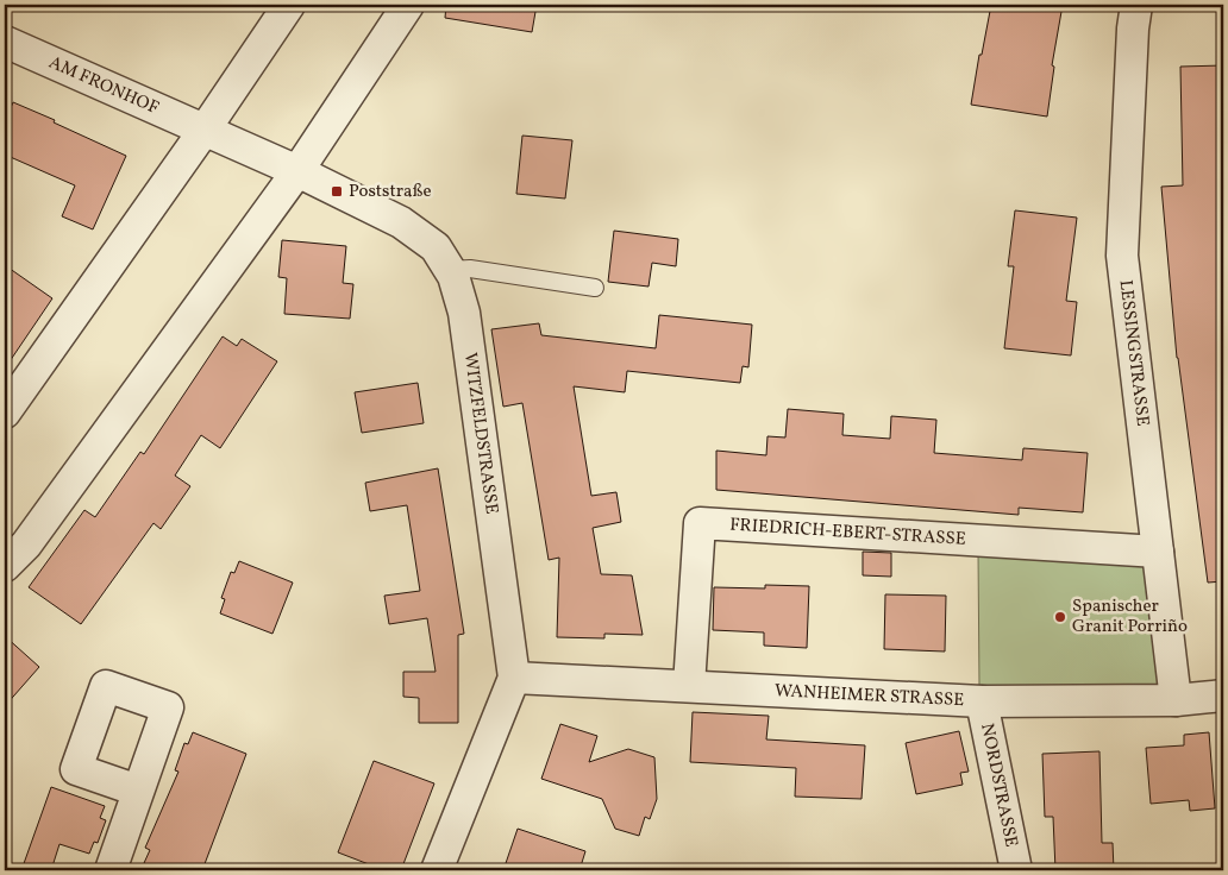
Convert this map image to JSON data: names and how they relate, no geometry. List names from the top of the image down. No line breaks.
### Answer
{"streets":{"street":["AM FRONHOF","LESSINGSTRASSE","WITZFELDSTRASSE","FRIEDRICH-EBERT-STRASSE","WANHEIMER STRASSE","NORDSTRASSE"]},"crossings":[["AM FRONHOF","WITZFELDSTRASSE"],["LESSINGSTRASSE","FRIEDRICH-EBERT-STRASSE"],["LESSINGSTRASSE","WANHEIMER STRASSE"],["WITZFELDSTRASSE","WANHEIMER STRASSE"],["FRIEDRICH-EBERT-STRASSE","WANHEIMER STRASSE"],["WANHEIMER STRASSE","NORDSTRASSE"]],"places":{"transit":["Poststraße"],"other":["Spanischer Granit Porriño"]}}
